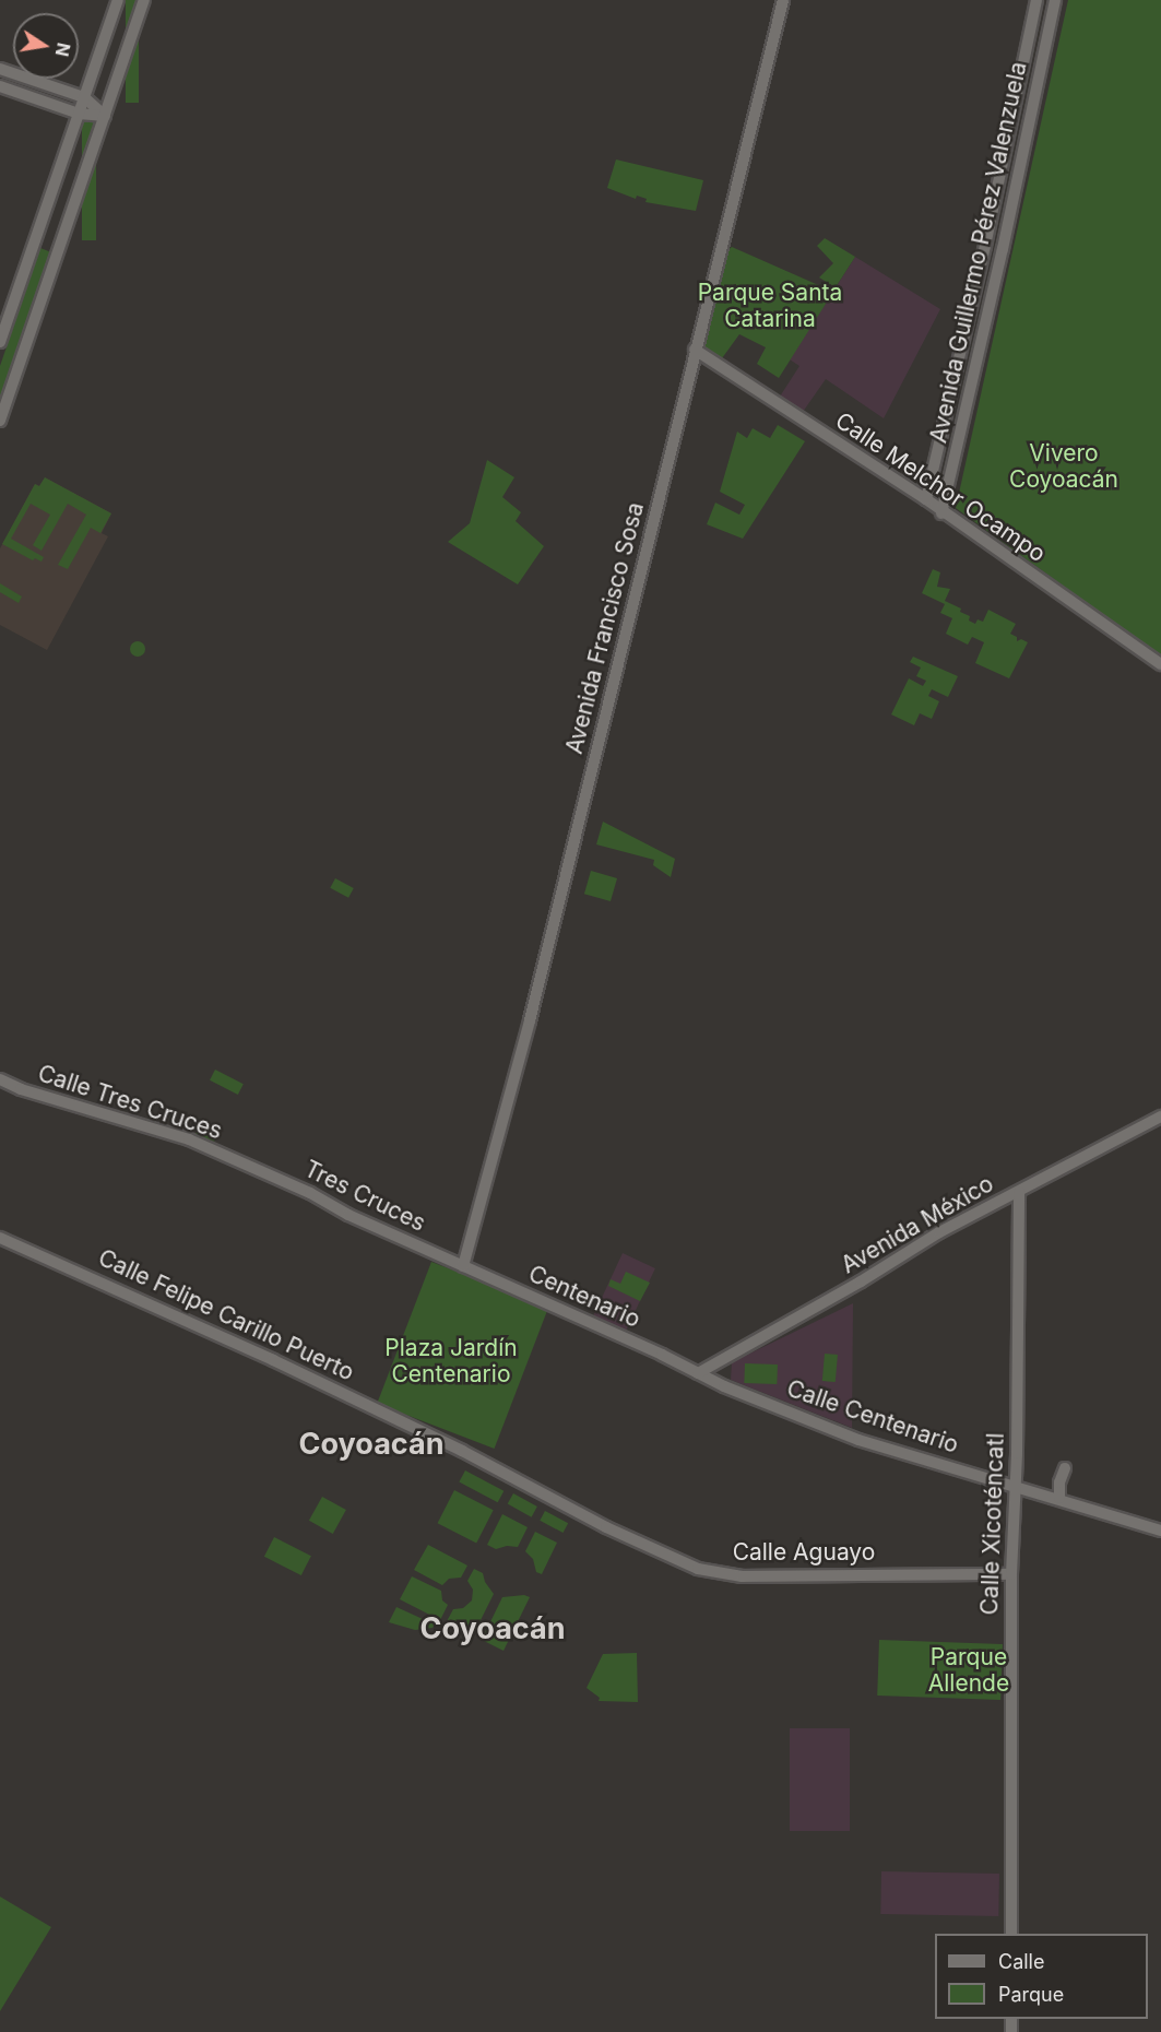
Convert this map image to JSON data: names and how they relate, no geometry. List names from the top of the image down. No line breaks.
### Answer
{"streets":{"street":["Avenida Guillermo Pérez Valenzuela","Calle Melchor Ocampo","Avenida Francisco Sosa","Calle Tres Cruces","Tres Cruces","Avenida México","Centenario","Calle Felipe Carillo Puerto","Calle Centenario","Calle Xicoténcatl","Calle Aguayo"]},"crossings":[["Avenida Guillermo Pérez Valenzuela","Calle Melchor Ocampo"],["Calle Melchor Ocampo","Avenida Francisco Sosa"],["Avenida Francisco Sosa","Tres Cruces"],["Avenida Francisco Sosa","Centenario"],["Calle Tres Cruces","Tres Cruces"],["Tres Cruces","Centenario"],["Avenida México","Centenario"],["Avenida México","Calle Centenario"],["Avenida México","Calle Xicoténcatl"],["Centenario","Calle Centenario"],["Calle Felipe Carillo Puerto","Calle Aguayo"],["Calle Centenario","Calle Xicoténcatl"],["Calle Xicoténcatl","Calle Aguayo"]],"districts":["Coyoacán","Coyoacán"],"parks":["Parque Santa Catarina","Vivero Coyoacán","Plaza Jardín Centenario","Parque Allende"],"legend":["Calle","Parque"],"north":"right"}
